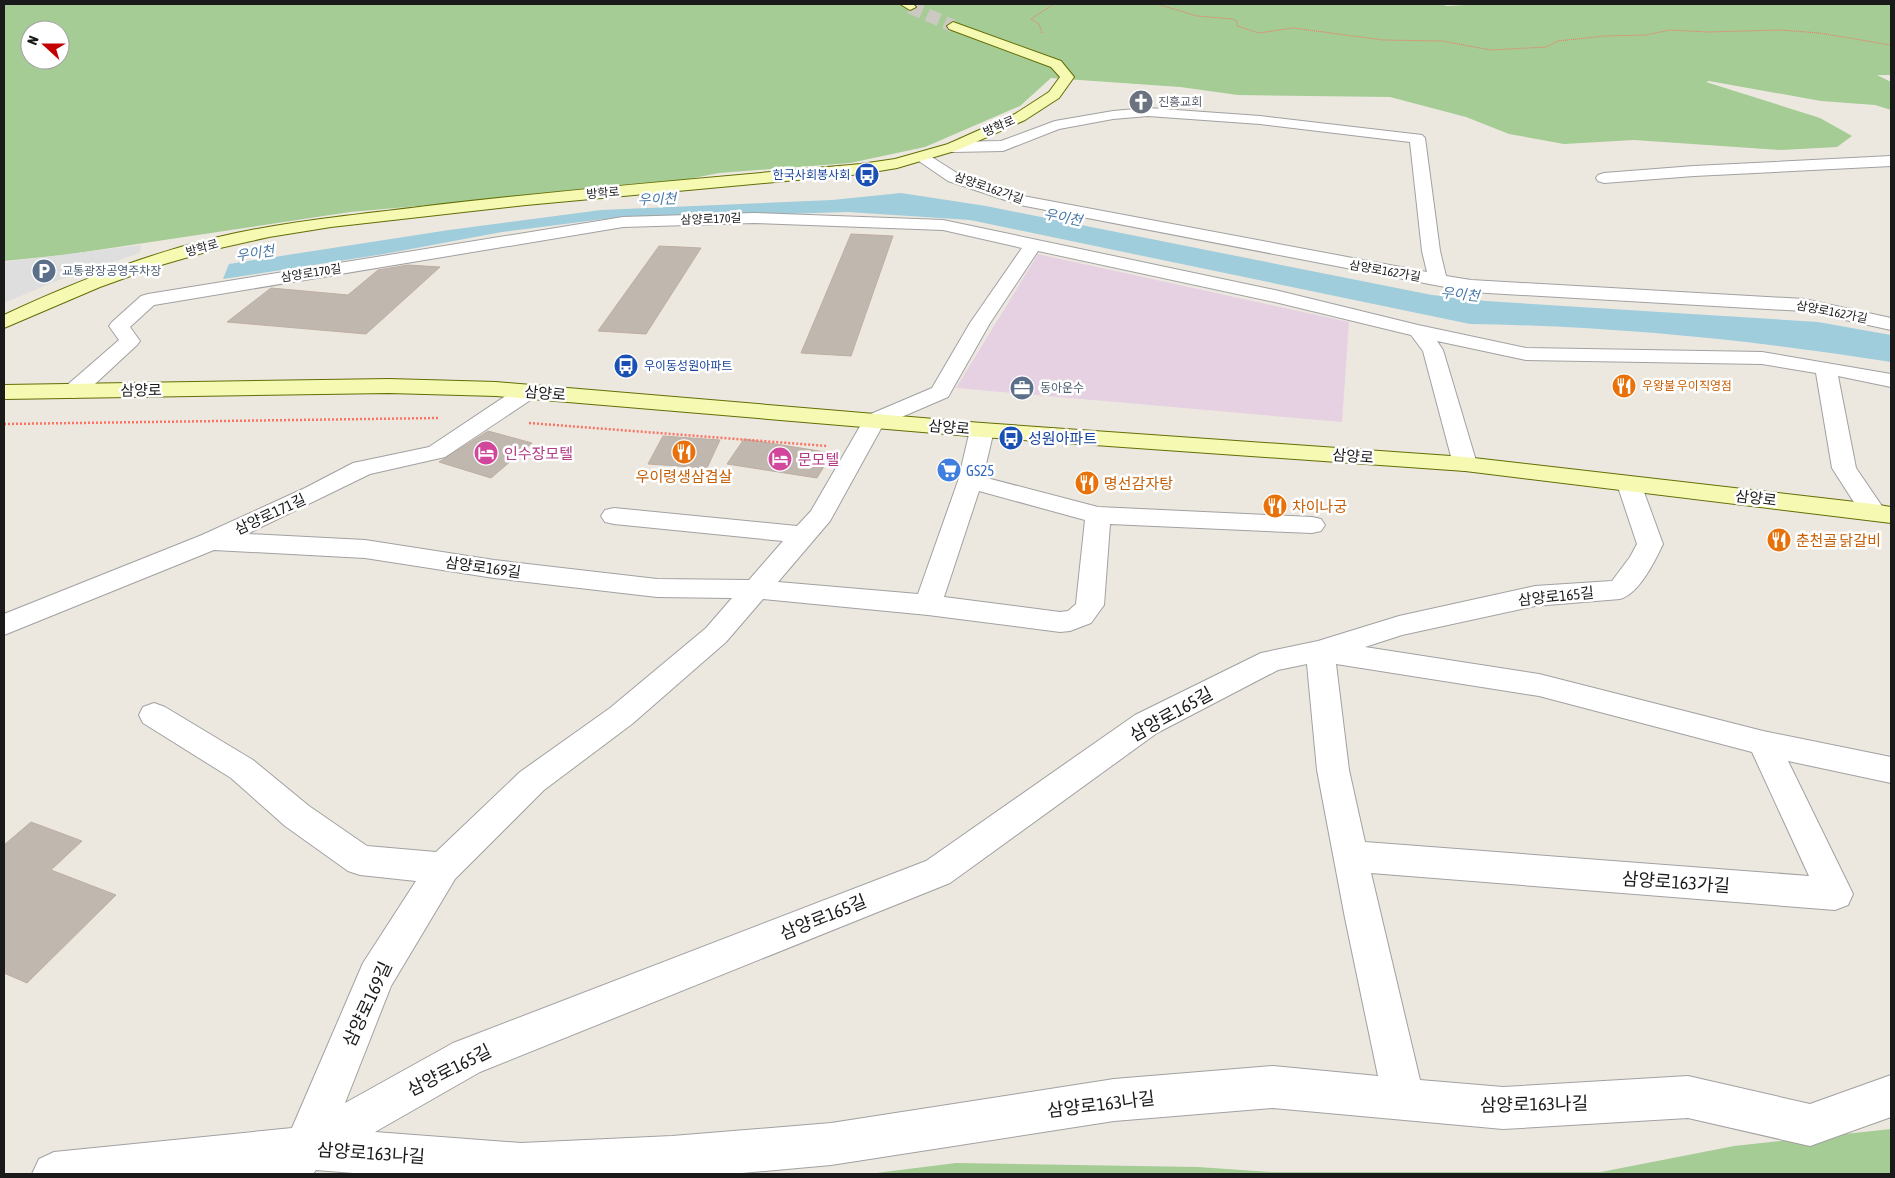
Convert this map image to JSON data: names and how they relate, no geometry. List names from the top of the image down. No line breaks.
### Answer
{"streets":{"main road":["방학로","삼양로"],"street":["삼양로162가길","삼양로170길","삼양로171길","삼양로169길","삼양로165길","삼양로163가길","삼양로163나길"]},"crossings":[["방학로","삼양로162가길"],["삼양로170길","삼양로"],["삼양로","삼양로171길"],["삼양로","삼양로169길"],["삼양로","삼양로165길"],["삼양로171길","삼양로169길"],["삼양로169길","삼양로165길"],["삼양로169길","삼양로163나길"],["삼양로165길","삼양로163나길"]],"water":["우이천"],"places":{"church":["진흥교회"],"bus stop":["한국사회봉사회","우이동성원아파트","성원아파트"],"parking":["교통광장공영주차장"],"restaurant":["우왕불 우이직영점","우이령생삼겹살","명선감자탕","차이나궁","춘천골 닭갈비"],"office":["동아운수"],"hotel":["인수장모텔","문모텔"],"supermarket":["GS25"]},"north":"left"}
